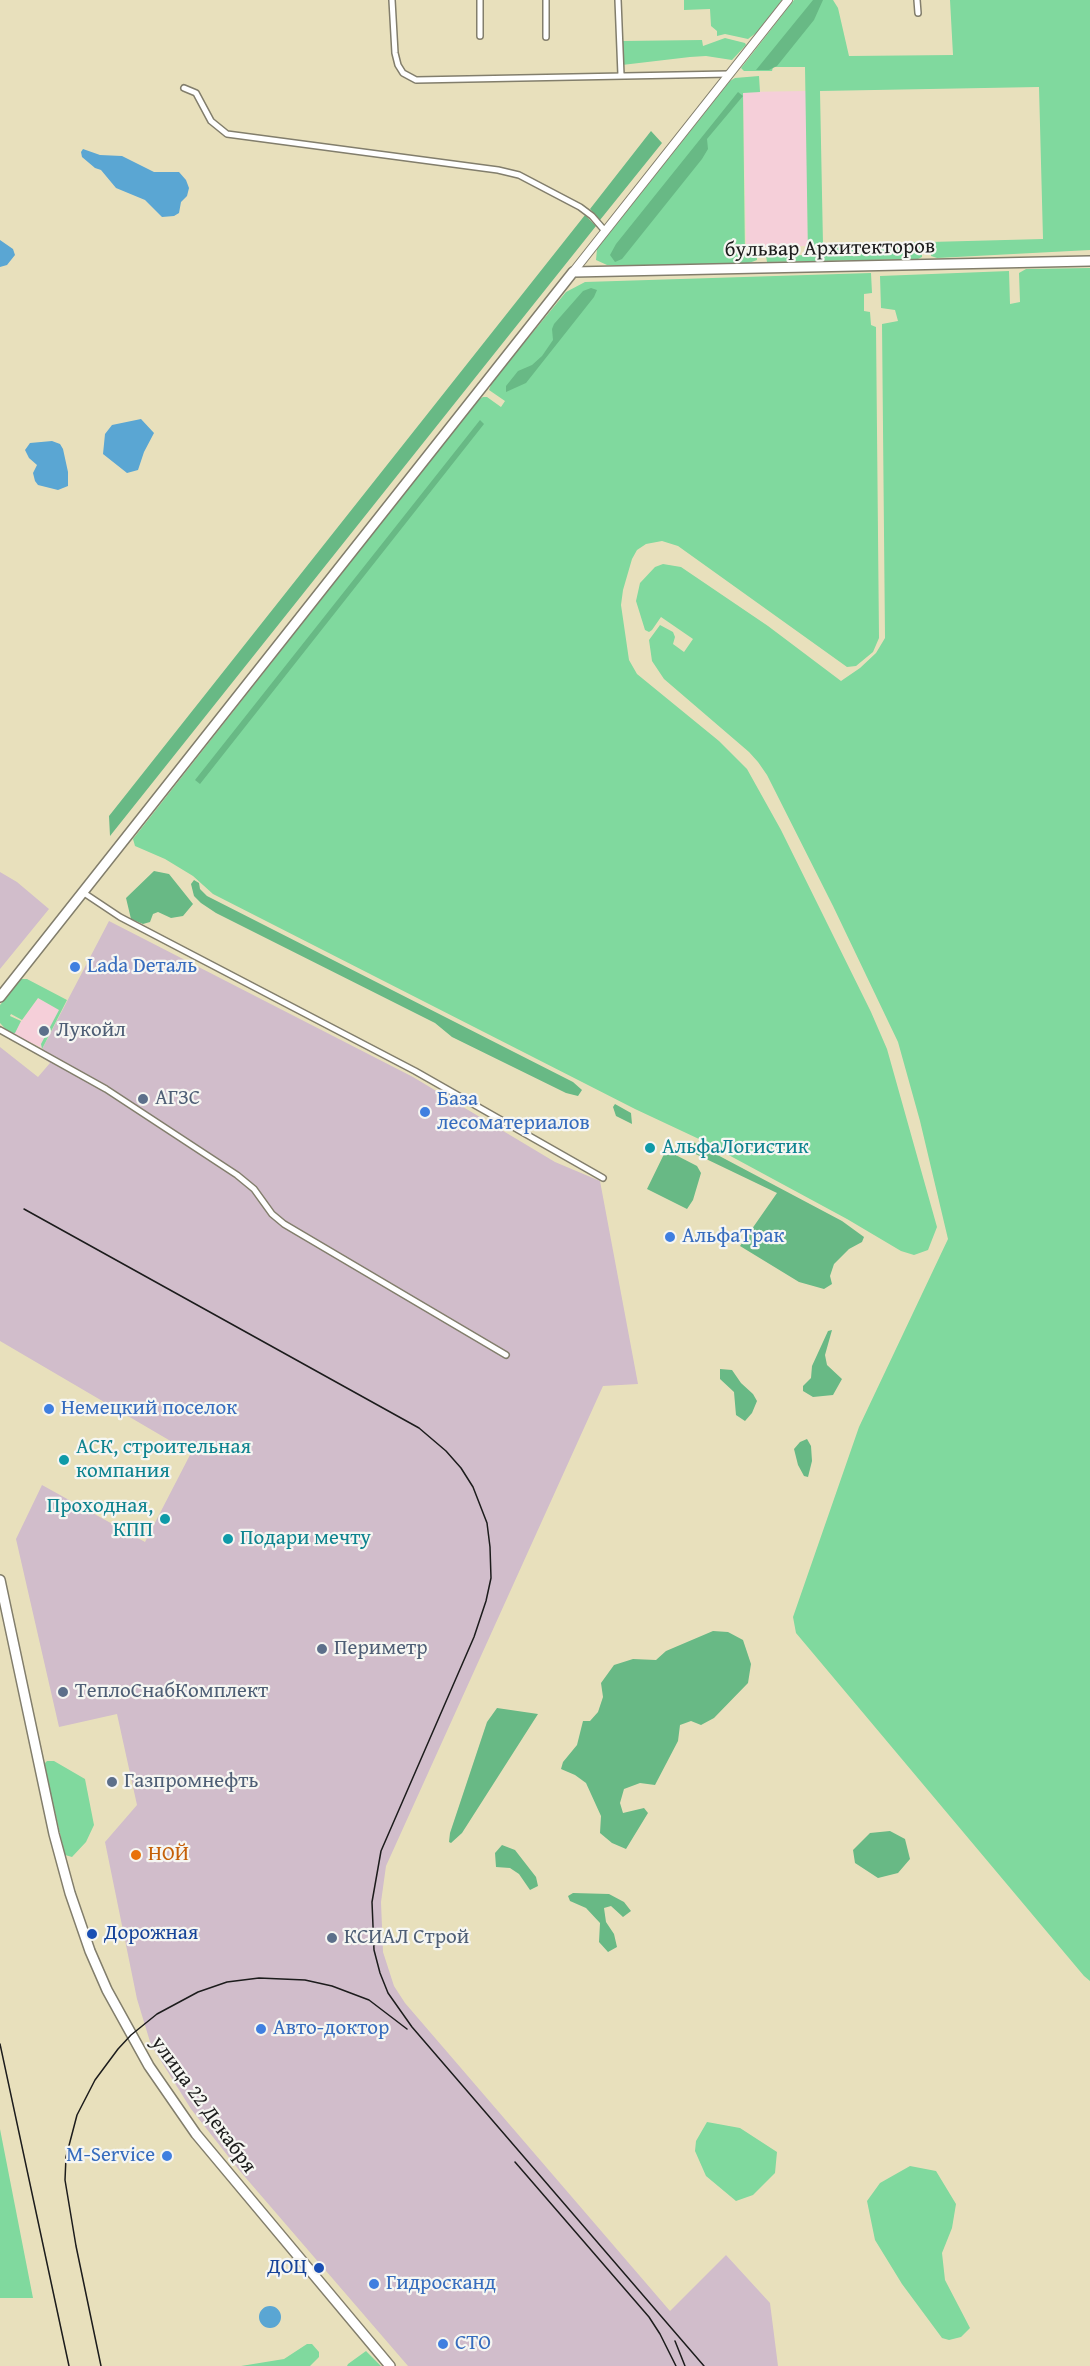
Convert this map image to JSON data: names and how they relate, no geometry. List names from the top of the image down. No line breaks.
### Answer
{"streets":{"main road":["бульвар Архитекторов","улица 22 Декабря"]},"places":["Lada Dеталь","Лукойл","АГЗС","База лесоматериалов","АльфаЛогистик","АльфаТрак","Немецкий поселок","АСК, строительная компания","Проходная, КПП","Подари мечту","Периметр","ТеплоСнабКомплект","Газпромнефть","НОЙ","Дорожная","КСИАЛ Строй","Авто-доктор","M-Service","ДОЦ","Гидросканд","СТО"]}
